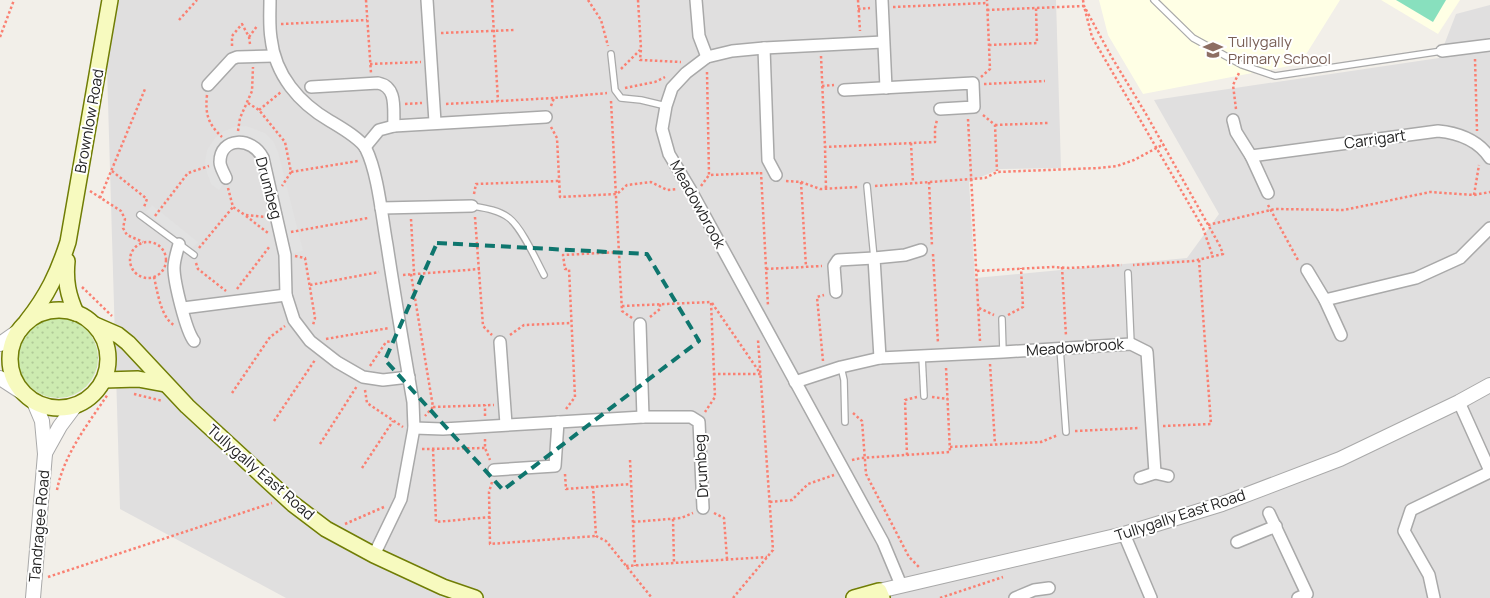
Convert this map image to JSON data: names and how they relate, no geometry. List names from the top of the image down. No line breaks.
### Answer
{"streets":{"main road":["Brownlow Road","Tullygally East Road"],"street":["Carrigart","Drumbeg","Meadowbrook","Tandragee Road"]},"crossings":[["Brownlow Road","Tullygally East Road"],["Brownlow Road","Tandragee Road"],["Meadowbrook","Tullygally East Road"],["Tullygally East Road","Tandragee Road"]],"places":{"school or university":["Tullygally Primary School"]}}
